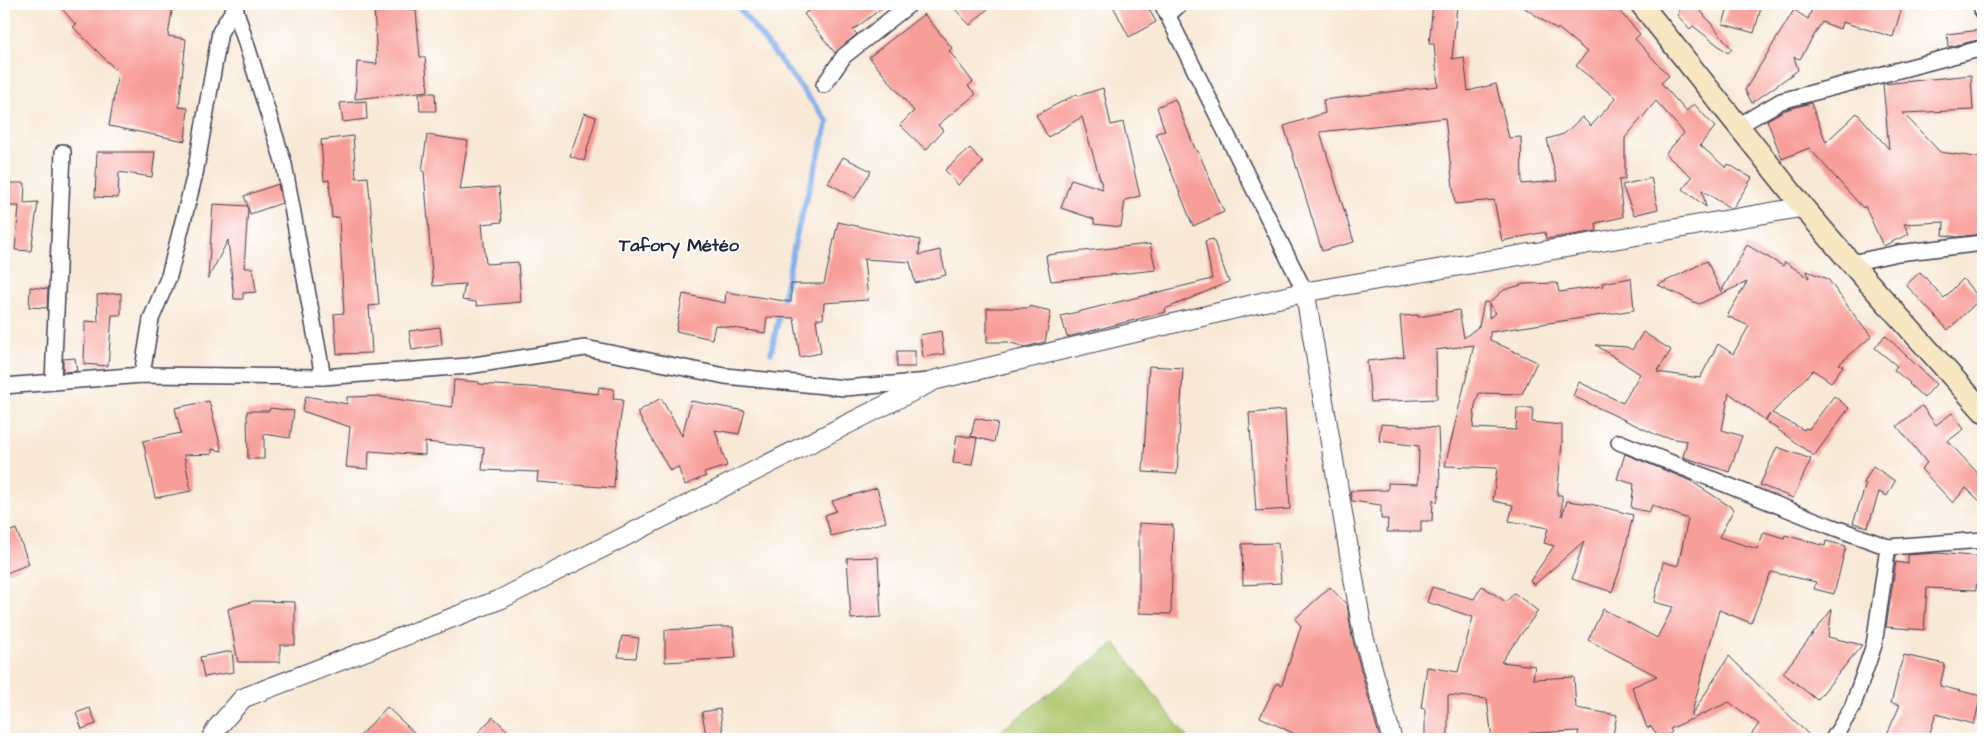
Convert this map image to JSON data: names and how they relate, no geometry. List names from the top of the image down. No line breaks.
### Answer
{"districts":["Tafory Météo"]}
